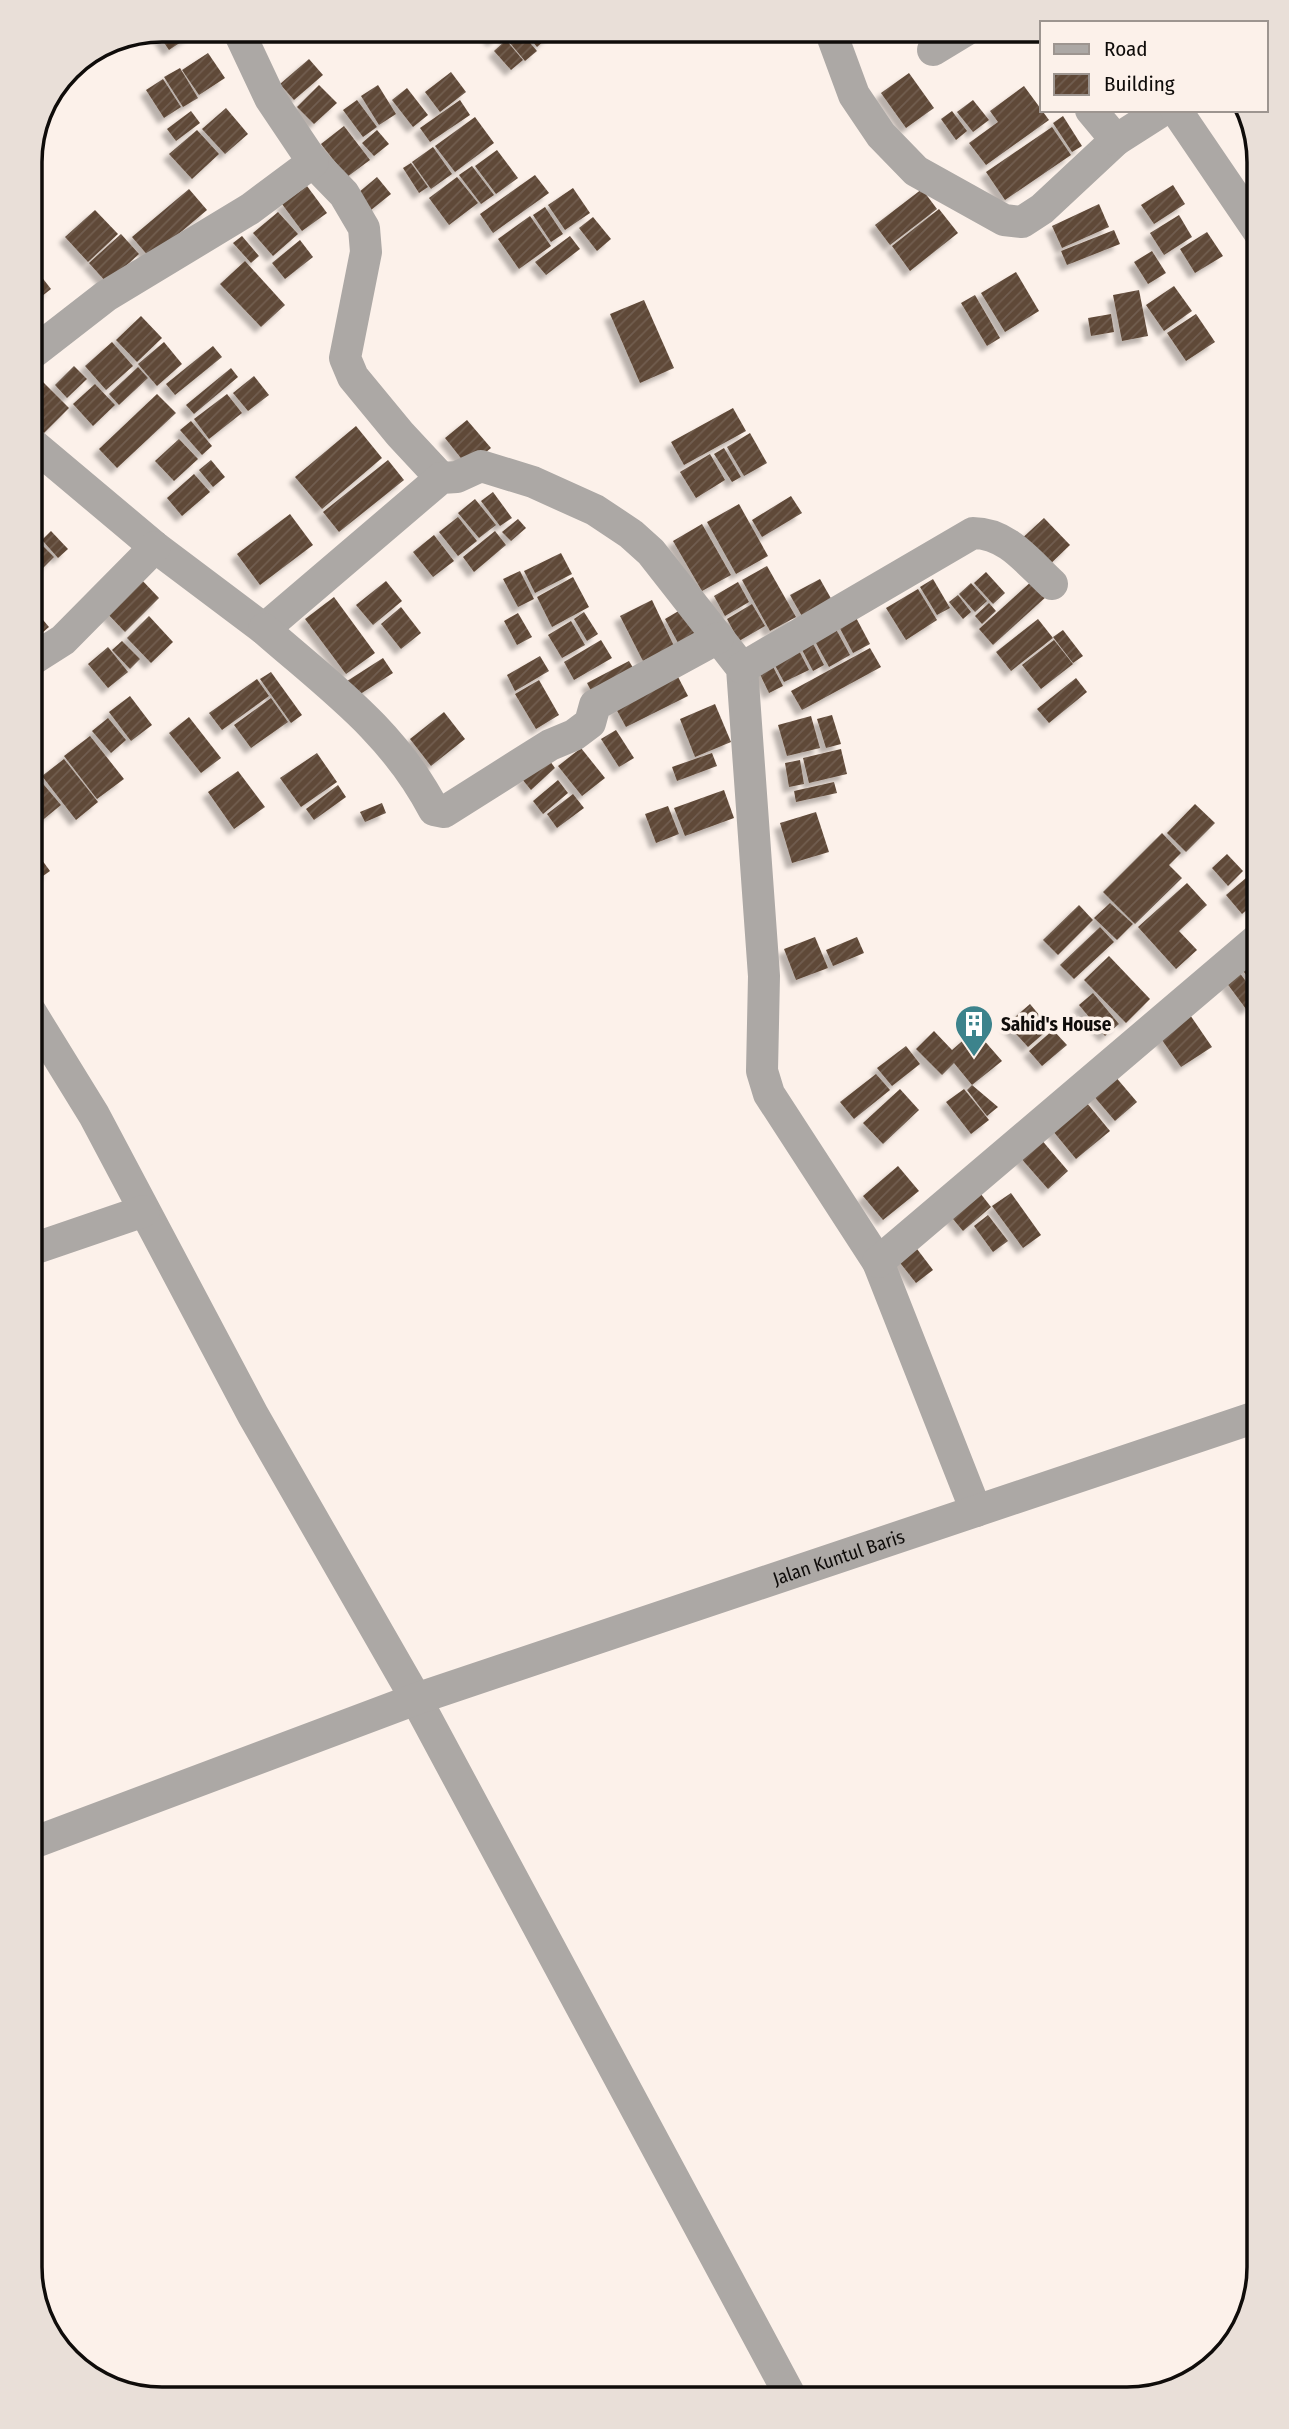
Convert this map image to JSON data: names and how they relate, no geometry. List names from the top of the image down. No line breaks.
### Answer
{"streets":{"street":["Jalan Kuntul Baris"]},"places":{"building":["Sahid's House"]},"legend":["Road","Building"]}
